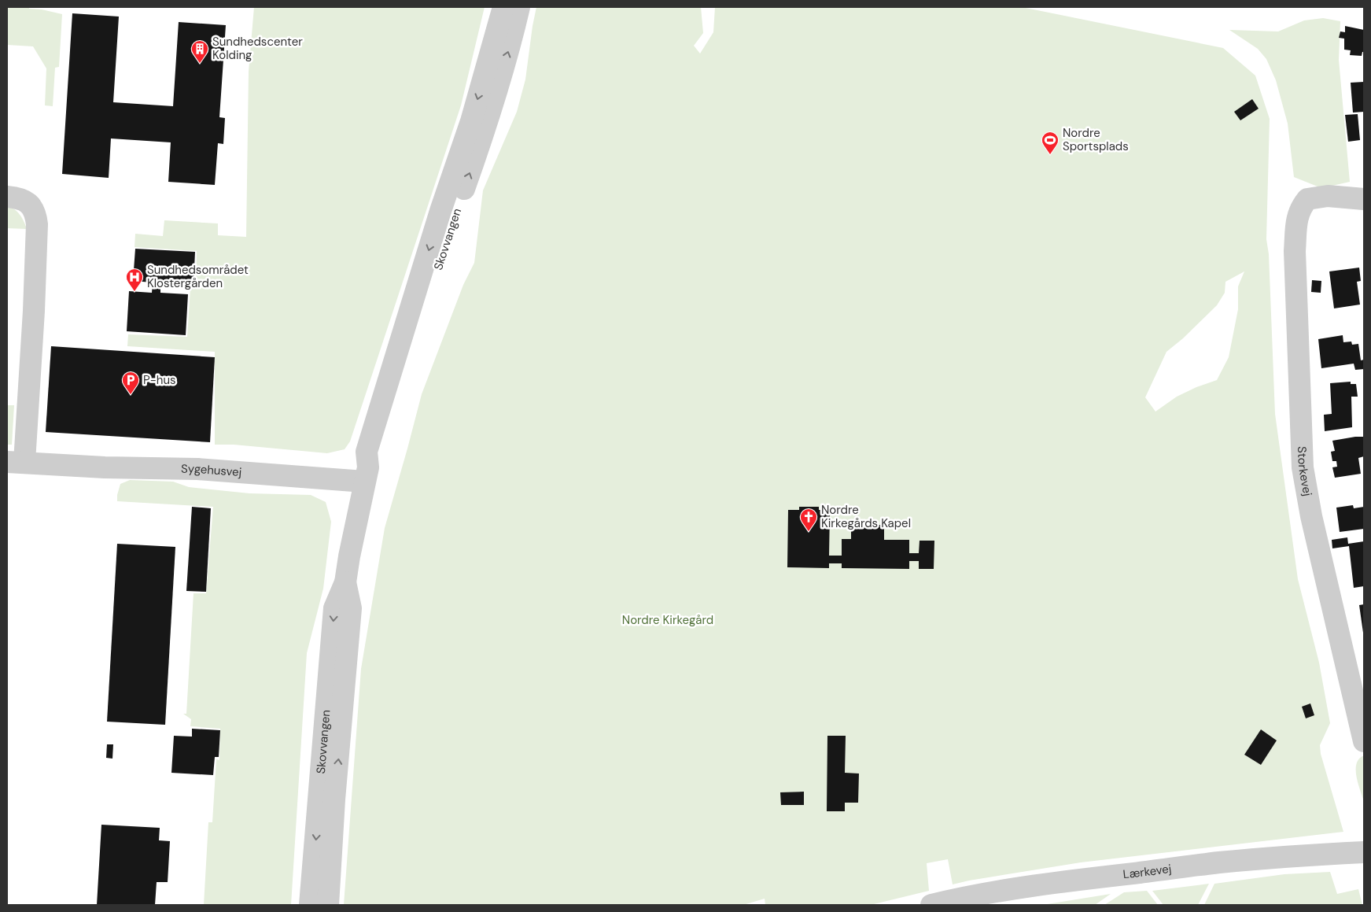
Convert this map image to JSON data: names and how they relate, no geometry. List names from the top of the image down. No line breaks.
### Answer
{"streets":{"street":["Skovvangen","Sygehusvej","Storkevej","Lærkevej"]},"crossings":[["Skovvangen","Sygehusvej"]],"parks":["Nordre Kirkegård"],"places":{"building":["Sundhedscenter Kolding"],"sports":["Nordre Sportsplads"],"hospital":["Sundhedsområdet Klostergården"],"parking":["P-hus"],"church":["Nordre Kirkegårds Kapel"]}}
